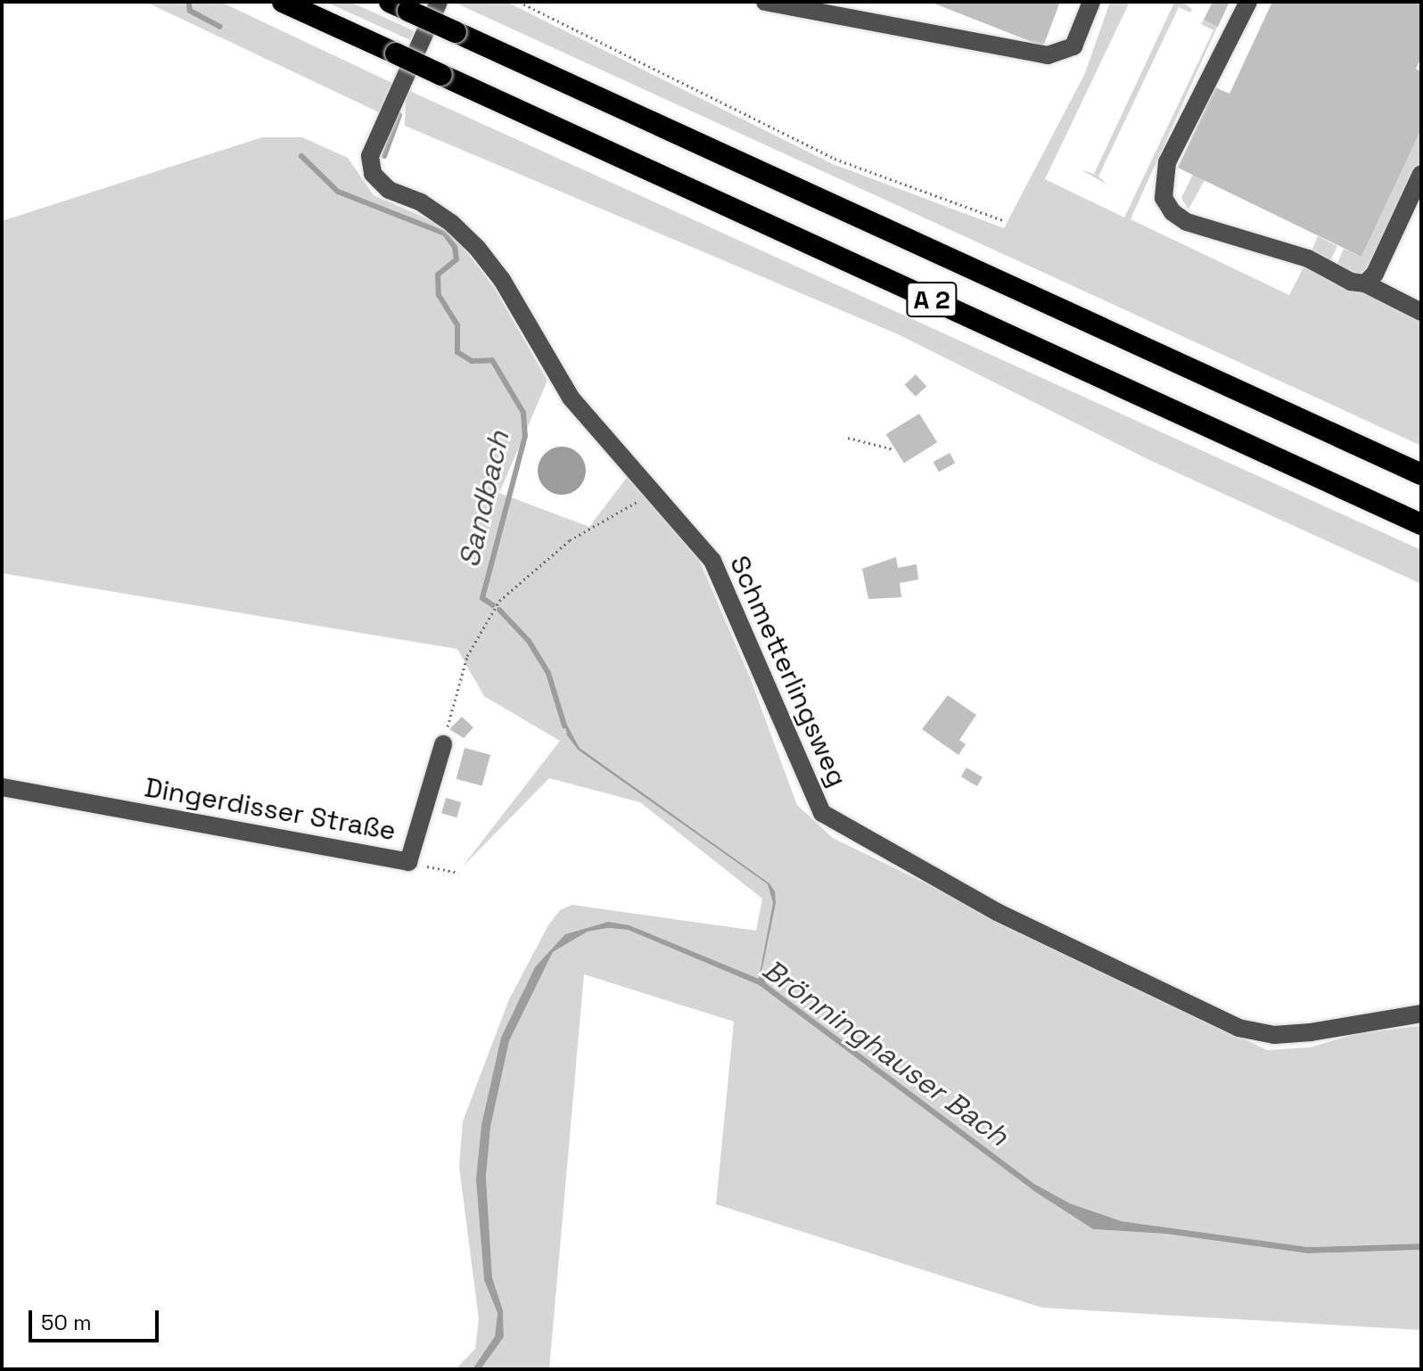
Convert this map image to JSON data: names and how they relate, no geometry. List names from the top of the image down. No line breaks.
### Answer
{"streets":{"highway":["A 2"],"street":["Schmetterlingsweg","Dingerdisser Straße"]},"water":["Sandbach","Brönninghauser Bach"],"scale_bar":"50 m"}
